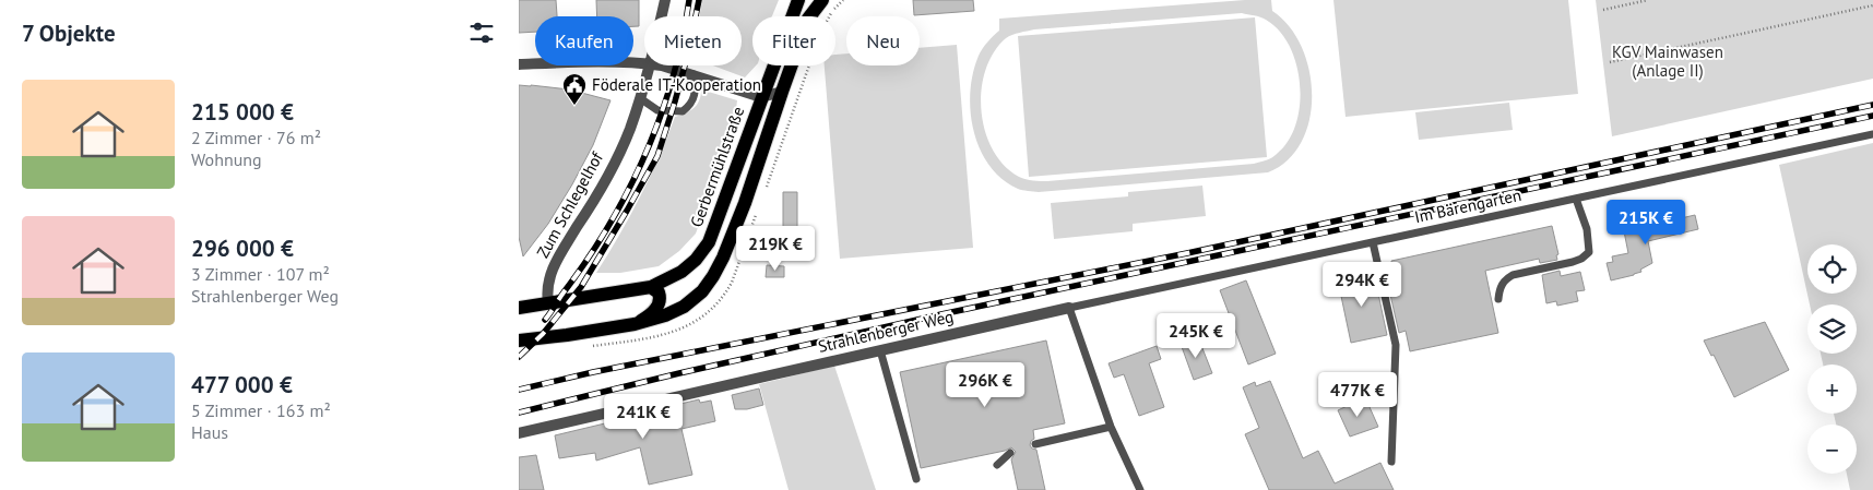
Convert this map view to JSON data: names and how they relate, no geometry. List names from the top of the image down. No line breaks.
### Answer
{"streets":{"main road":["Gerbermühlstraße"],"street":["Zum Schlegelhof","Strahlenberger Weg"],"lane":["Im Bärengarten"]},"crossings":[["Gerbermühlstraße","Zum Schlegelhof"],["Im Bärengarten","Strahlenberger Weg"]],"parks":["KGV Mainwasen (Anlage II)"],"places":{"public building":["Föderale IT-Kooperation"]},"page":{"heading":"7 Objekte","chip":["Kaufen","Mieten","Filter","Neu"],"list":[{"name":"215 000 €","note":"2 Zimmer · 76 m² · Wohnung"},{"name":"296 000 €","note":"3 Zimmer · 107 m² · Strahlenberger Weg"},{"name":"477 000 €","note":"5 Zimmer · 163 m² · Haus"}],"price":["215K €","219K €","294K €","245K €","296K €","477K €","241K €"],"map_buttons":["+","−"]}}
